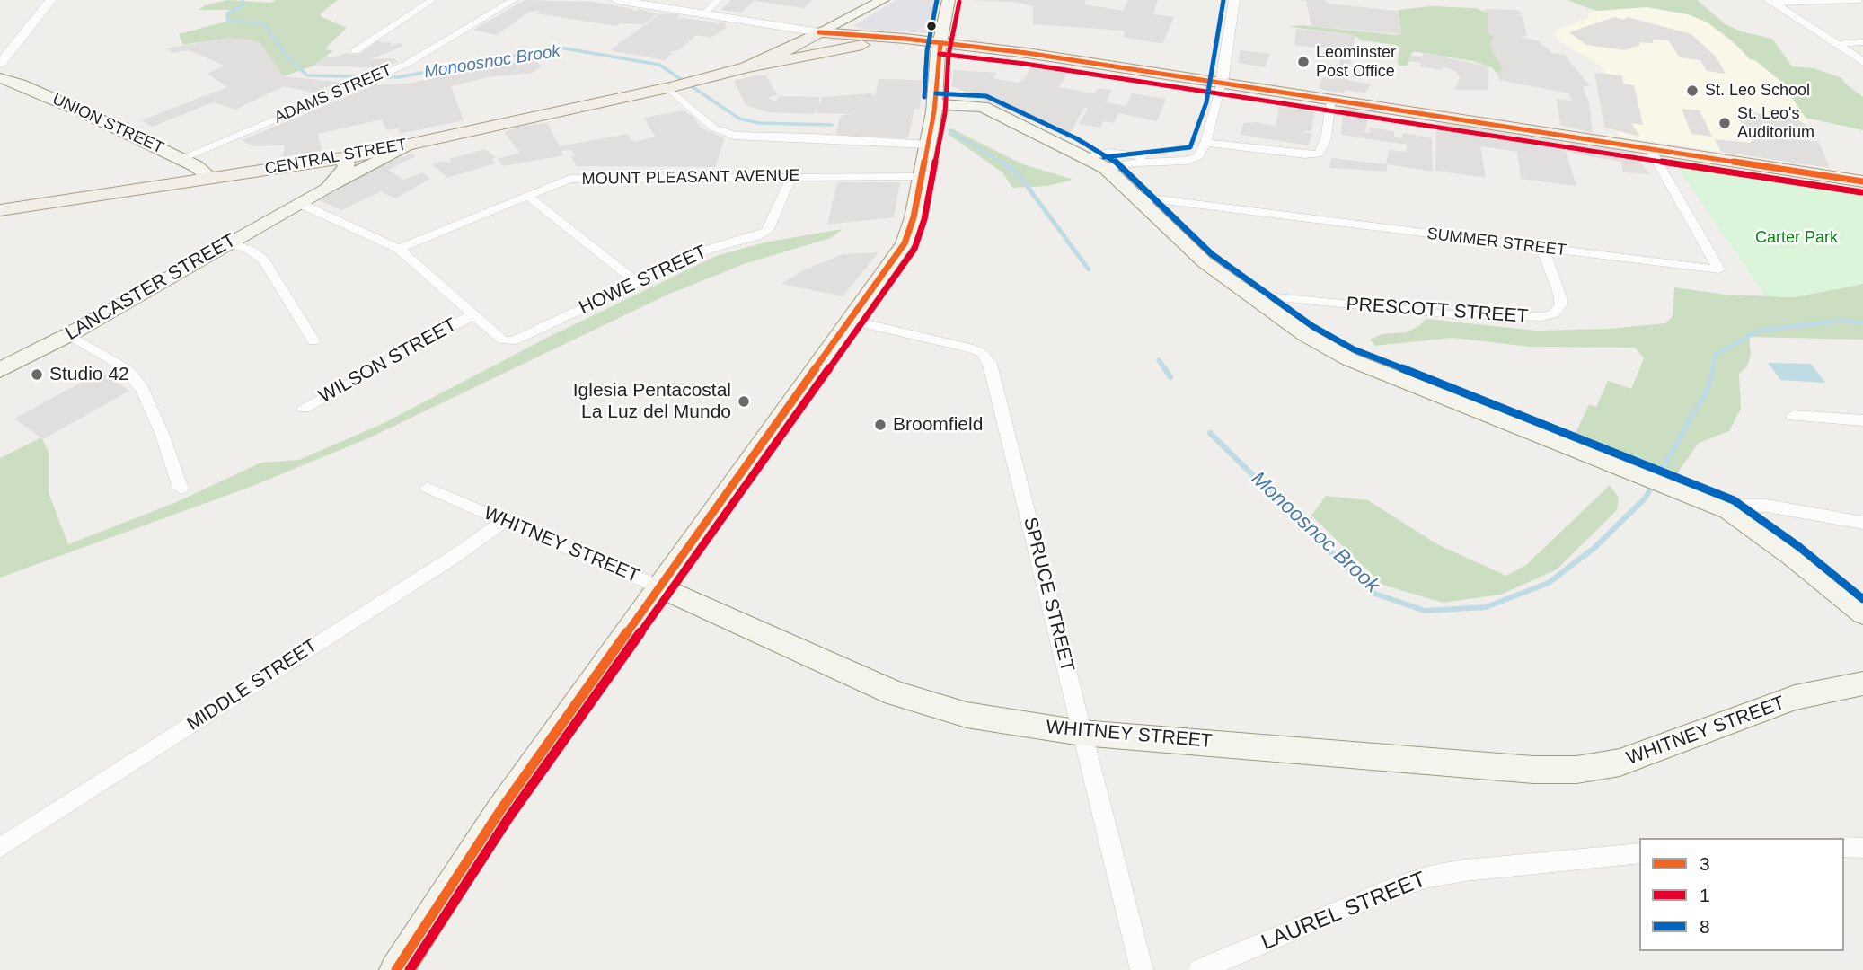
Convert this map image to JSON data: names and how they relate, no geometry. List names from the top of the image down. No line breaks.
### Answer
{"streets":{"main road":["UNION STREET","CENTRAL STREET","LANCASTER STREET","WHITNEY STREET"],"street":["ADAMS STREET","MOUNT PLEASANT AVENUE","SUMMER STREET","HOWE STREET","PRESCOTT STREET","WILSON STREET","SPRUCE STREET","MIDDLE STREET","LAUREL STREET"]},"crossings":[["ADAMS STREET","UNION STREET"],["UNION STREET","CENTRAL STREET"],["CENTRAL STREET","LANCASTER STREET"],["MOUNT PLEASANT AVENUE","HOWE STREET"],["SUMMER STREET","PRESCOTT STREET"],["HOWE STREET","LANCASTER STREET"],["HOWE STREET","WILSON STREET"],["WHITNEY STREET","SPRUCE STREET"],["WHITNEY STREET","MIDDLE STREET"]],"water":["Monoosnoc Brook"],"parks":["Carter Park"],"places":["Leominster Post Office","St. Leo School","St. Leo's Auditorium","Studio 42","Iglesia Pentacostal La Luz del Mundo","Broomfield"],"lines":["transit line 8","transit line 1","transit line 3"],"legend":["3","1","8"]}
